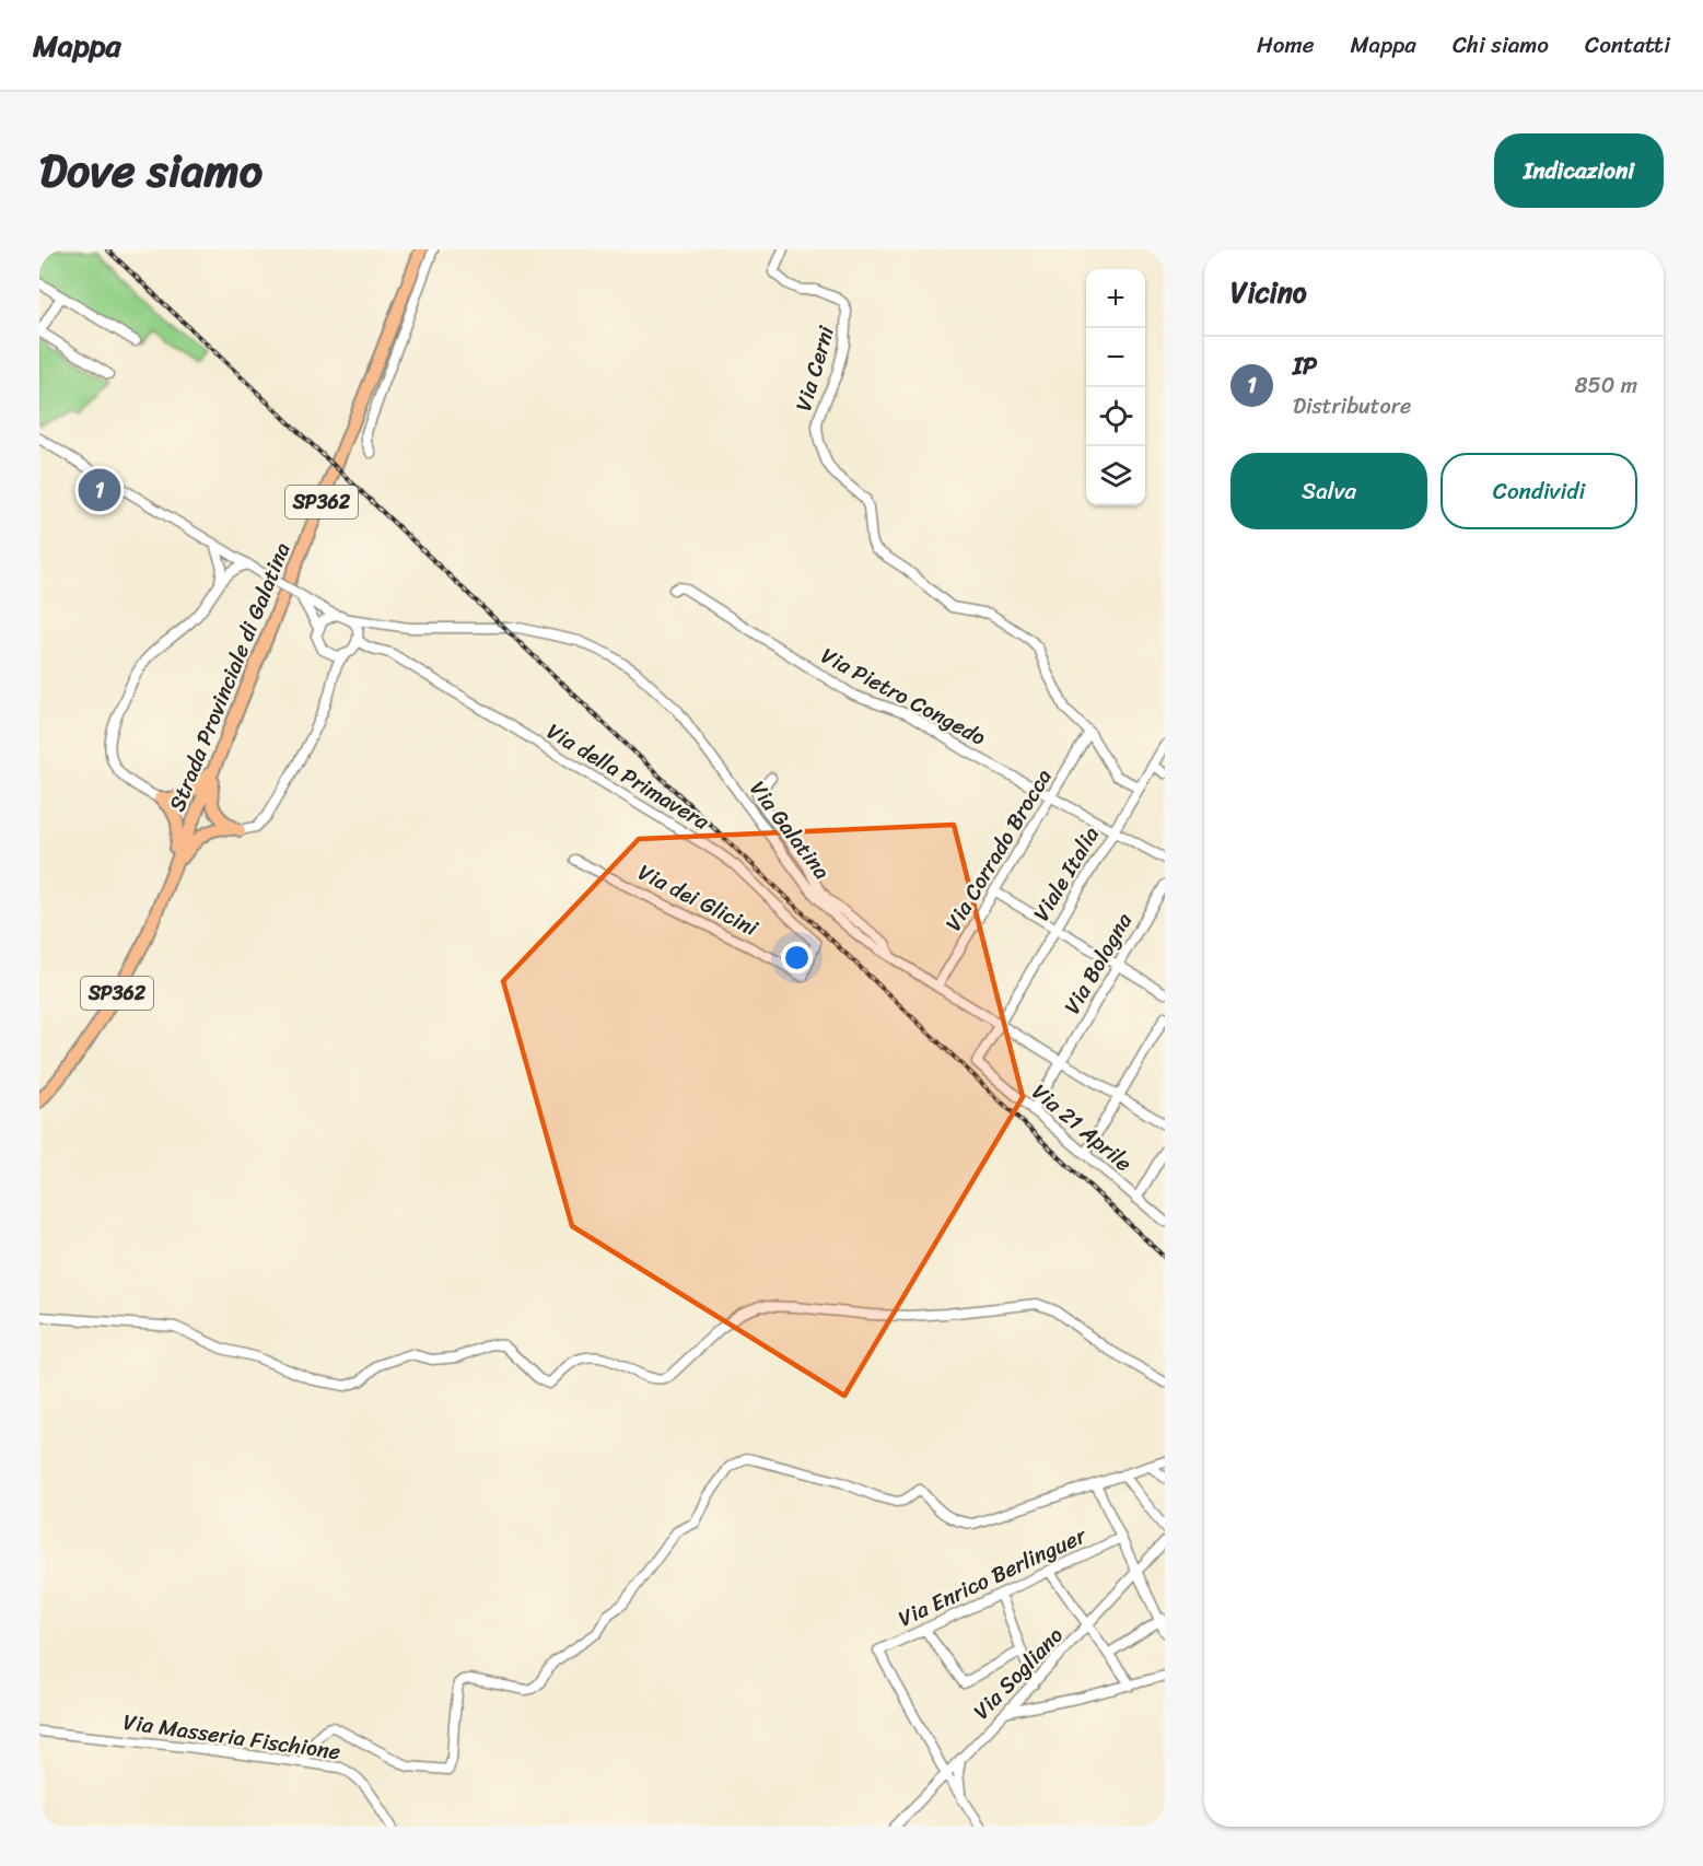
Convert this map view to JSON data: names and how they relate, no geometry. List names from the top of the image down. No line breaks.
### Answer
{"streets":{"main road":["SP362","Strada Provinciale di Galatina"],"street":["Via Cerni","Via Pietro Congedo","Via della Primavera","Via Galatina","Via Corrado Brocca","Viale Italia","Via dei Glicini","Via Bologna","Via 21 Aprile","Via Enrico Berlinguer","Via Sogliano","Via Masseria Fischione"]},"crossings":[["Via Cerni","Via Corrado Brocca"],["Via Cerni","Viale Italia"],["Via Pietro Congedo","Via Corrado Brocca"],["Via Pietro Congedo","Viale Italia"],["Via della Primavera","Via Galatina"],["Via della Primavera","Via dei Glicini"],["Via Galatina","Via Corrado Brocca"],["Via Galatina","Viale Italia"],["Via Galatina","Via Bologna"],["Viale Italia","Via 21 Aprile"],["Via Bologna","Via 21 Aprile"],["Via Enrico Berlinguer","Via Sogliano"]],"page":{"header":"Mappa","nav":["Home","Mappa","Chi siamo","Contatti"],"title":"Dove siamo","buttons":["Indicazioni",["Salva","Condividi"]],"heading":"Vicino","map_buttons":["+","−"],"list":[{"mark":"1","name":"IP","note":"Distributore","value":"850 m"}],"pins":"1"}}
